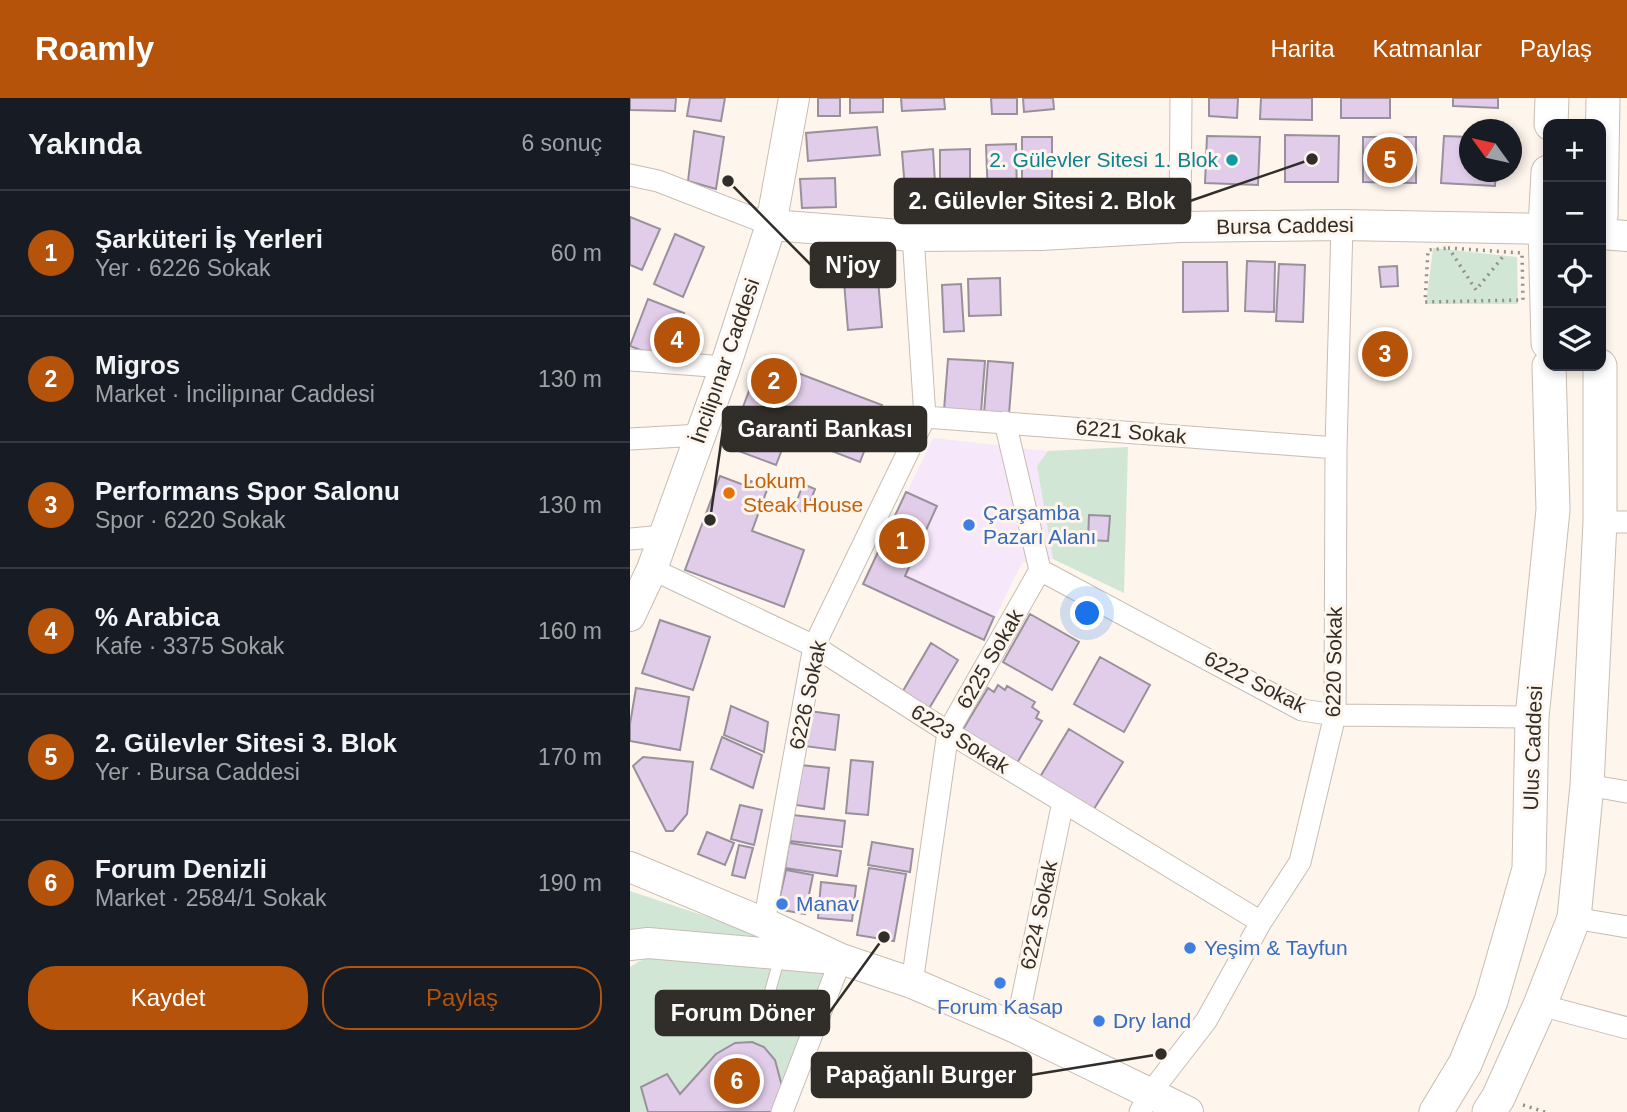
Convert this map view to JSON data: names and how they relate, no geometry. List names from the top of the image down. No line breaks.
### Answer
{"streets":{"main road":["Bursa Caddesi","İncilipınar Caddesi","Ulus Caddesi"],"street":["6221 Sokak","6225 Sokak","6220 Sokak","6222 Sokak","6226 Sokak","6223 Sokak","6224 Sokak"]},"crossings":[["Bursa Caddesi","İncilipınar Caddesi"],["Bursa Caddesi","6220 Sokak"],["Bursa Caddesi","6226 Sokak"],["İncilipınar Caddesi","6223 Sokak"],["6221 Sokak","6220 Sokak"],["6221 Sokak","6226 Sokak"],["6225 Sokak","6222 Sokak"],["6225 Sokak","6223 Sokak"],["6220 Sokak","6222 Sokak"],["6220 Sokak","6223 Sokak"],["6222 Sokak","Ulus Caddesi"],["6226 Sokak","6223 Sokak"],["6223 Sokak","6224 Sokak"]],"places":["2. Gülevler Sitesi 2. Blok","2. Gülevler Sitesi 1. Blok","N'joy","Lokum Steak House","Garanti Bankası","Çarşamba Pazarı Alanı","Manav","Forum Döner","Yeşim & Tayfun","Forum Kasap","Dry land","Papağanlı Burger"],"north":"top left","page":{"header":"Roamly","nav":["Harita","Katmanlar","Paylaş"],"heading":["Yakında","6 sonuç"],"map_buttons":["+","−"],"pins":["5","4","3","2","1","6"],"list":[{"mark":"1","name":"Şarküteri İş Yerleri","note":"Yer · 6226 Sokak","value":"60 m"},{"mark":"2","name":"Migros","note":"Market · İncilipınar Caddesi","value":"130 m"},{"mark":"3","name":"Performans Spor Salonu","note":"Spor · 6220 Sokak","value":"130 m"},{"mark":"4","name":"% Arabica","note":"Kafe · 3375 Sokak","value":"160 m"},{"mark":"5","name":"2. Gülevler Sitesi 3. Blok","note":"Yer · Bursa Caddesi","value":"170 m"},{"mark":"6","name":"Forum Denizli","note":"Market · 2584/1 Sokak","value":"190 m"}],"buttons":["Kaydet","Paylaş"]}}
